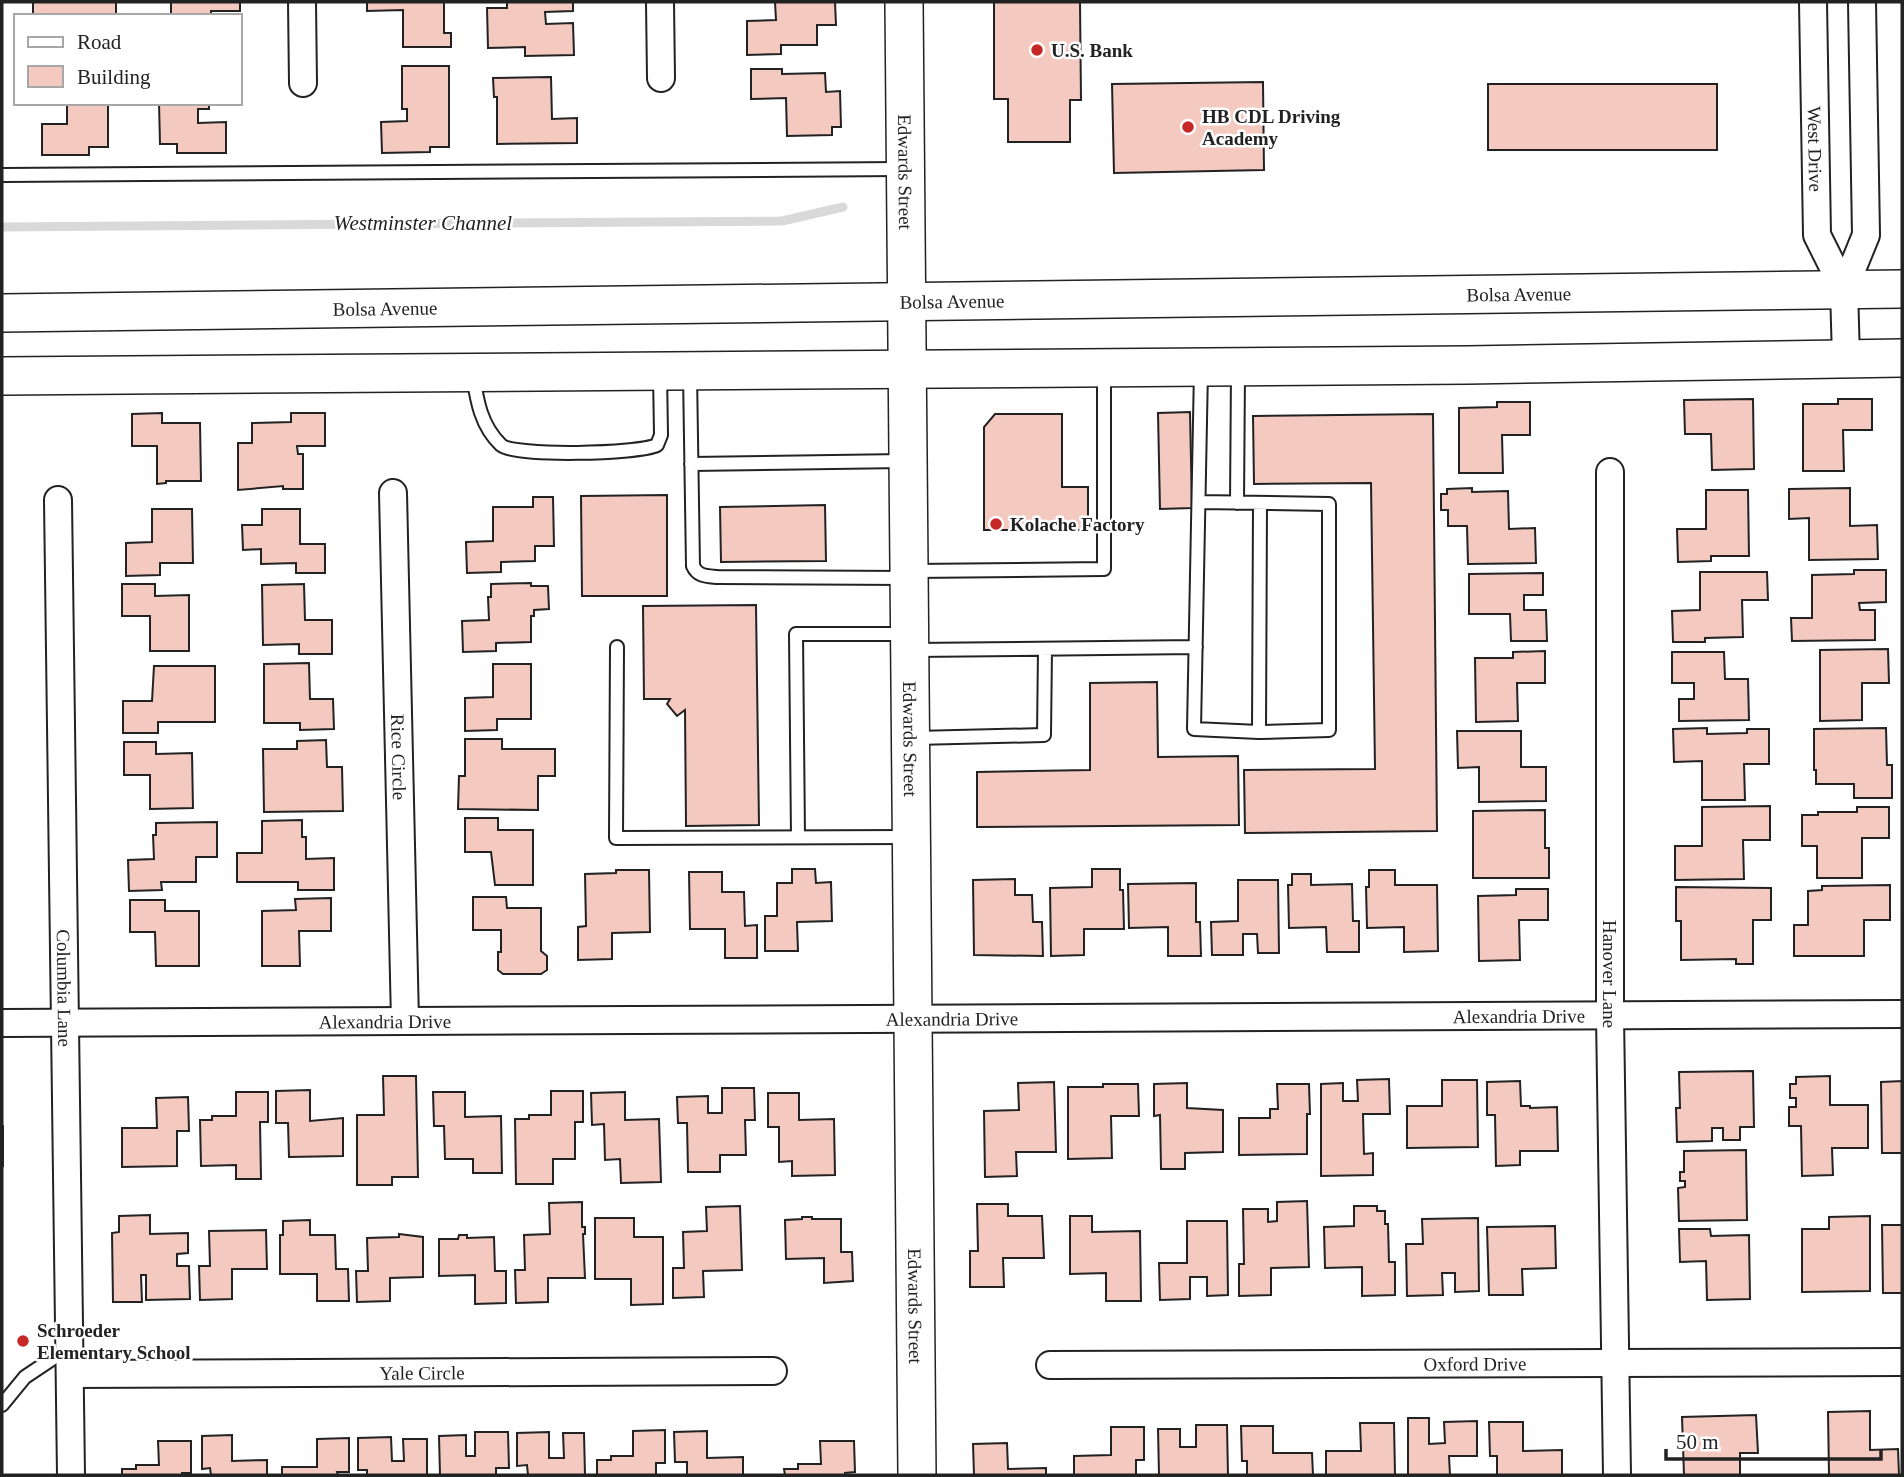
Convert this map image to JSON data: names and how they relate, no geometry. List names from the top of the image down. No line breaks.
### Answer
{"streets":{"main road":["Edwards Street","Bolsa Avenue"],"street":["West Drive","Rice Circle","Hanover Lane","Columbia Lane","Alexandria Drive","Oxford Drive","Yale Circle"]},"crossings":[["West Drive","Bolsa Avenue"],["Edwards Street","Bolsa Avenue"],["Edwards Street","Alexandria Drive"],["Rice Circle","Alexandria Drive"],["Hanover Lane","Alexandria Drive"],["Hanover Lane","Oxford Drive"],["Columbia Lane","Alexandria Drive"],["Columbia Lane","Yale Circle"]],"water":["Westminster Channel"],"places":["U.S. Bank","HB CDL Driving Academy","Kolache Factory","Schroeder Elementary School"],"legend":["Road","Building"],"scale_bar":"50 m"}
